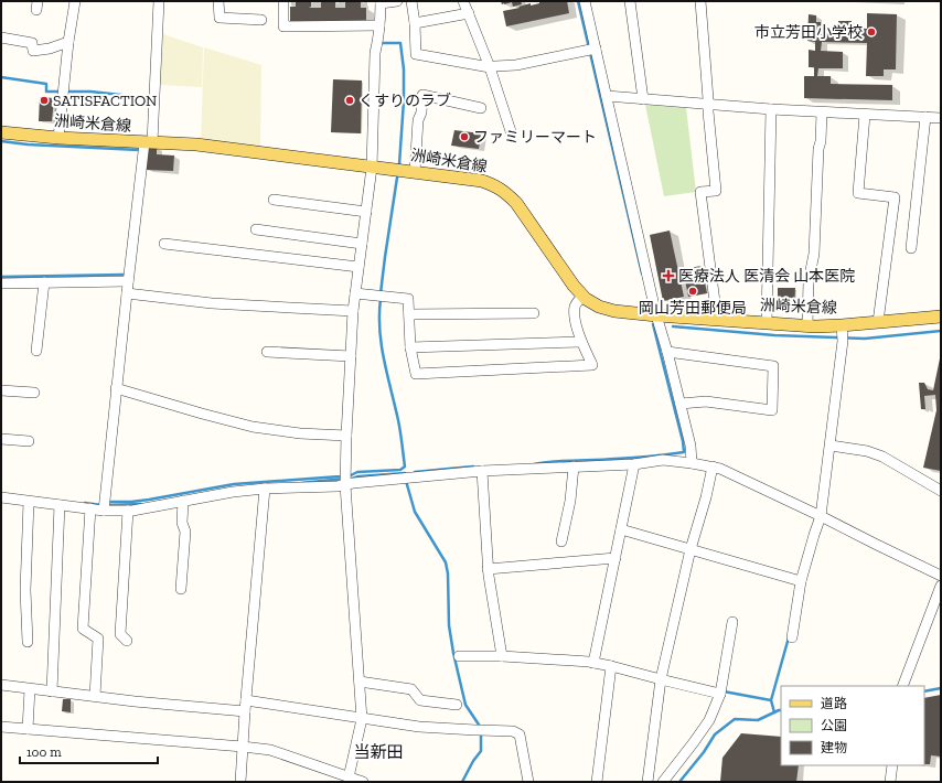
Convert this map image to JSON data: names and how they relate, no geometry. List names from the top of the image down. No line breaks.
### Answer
{"streets":{"main road":["洲崎米倉線"]},"districts":["当新田"],"places":{"other":["市立芳田小学校","SATISFACTION","くすりのラブ","ファミリーマート","岡山芳田郵便局"],"health":["医療法人 医清会 山本医院"]},"legend":["道路","公園","建物"],"scale_bar":"100 m"}
